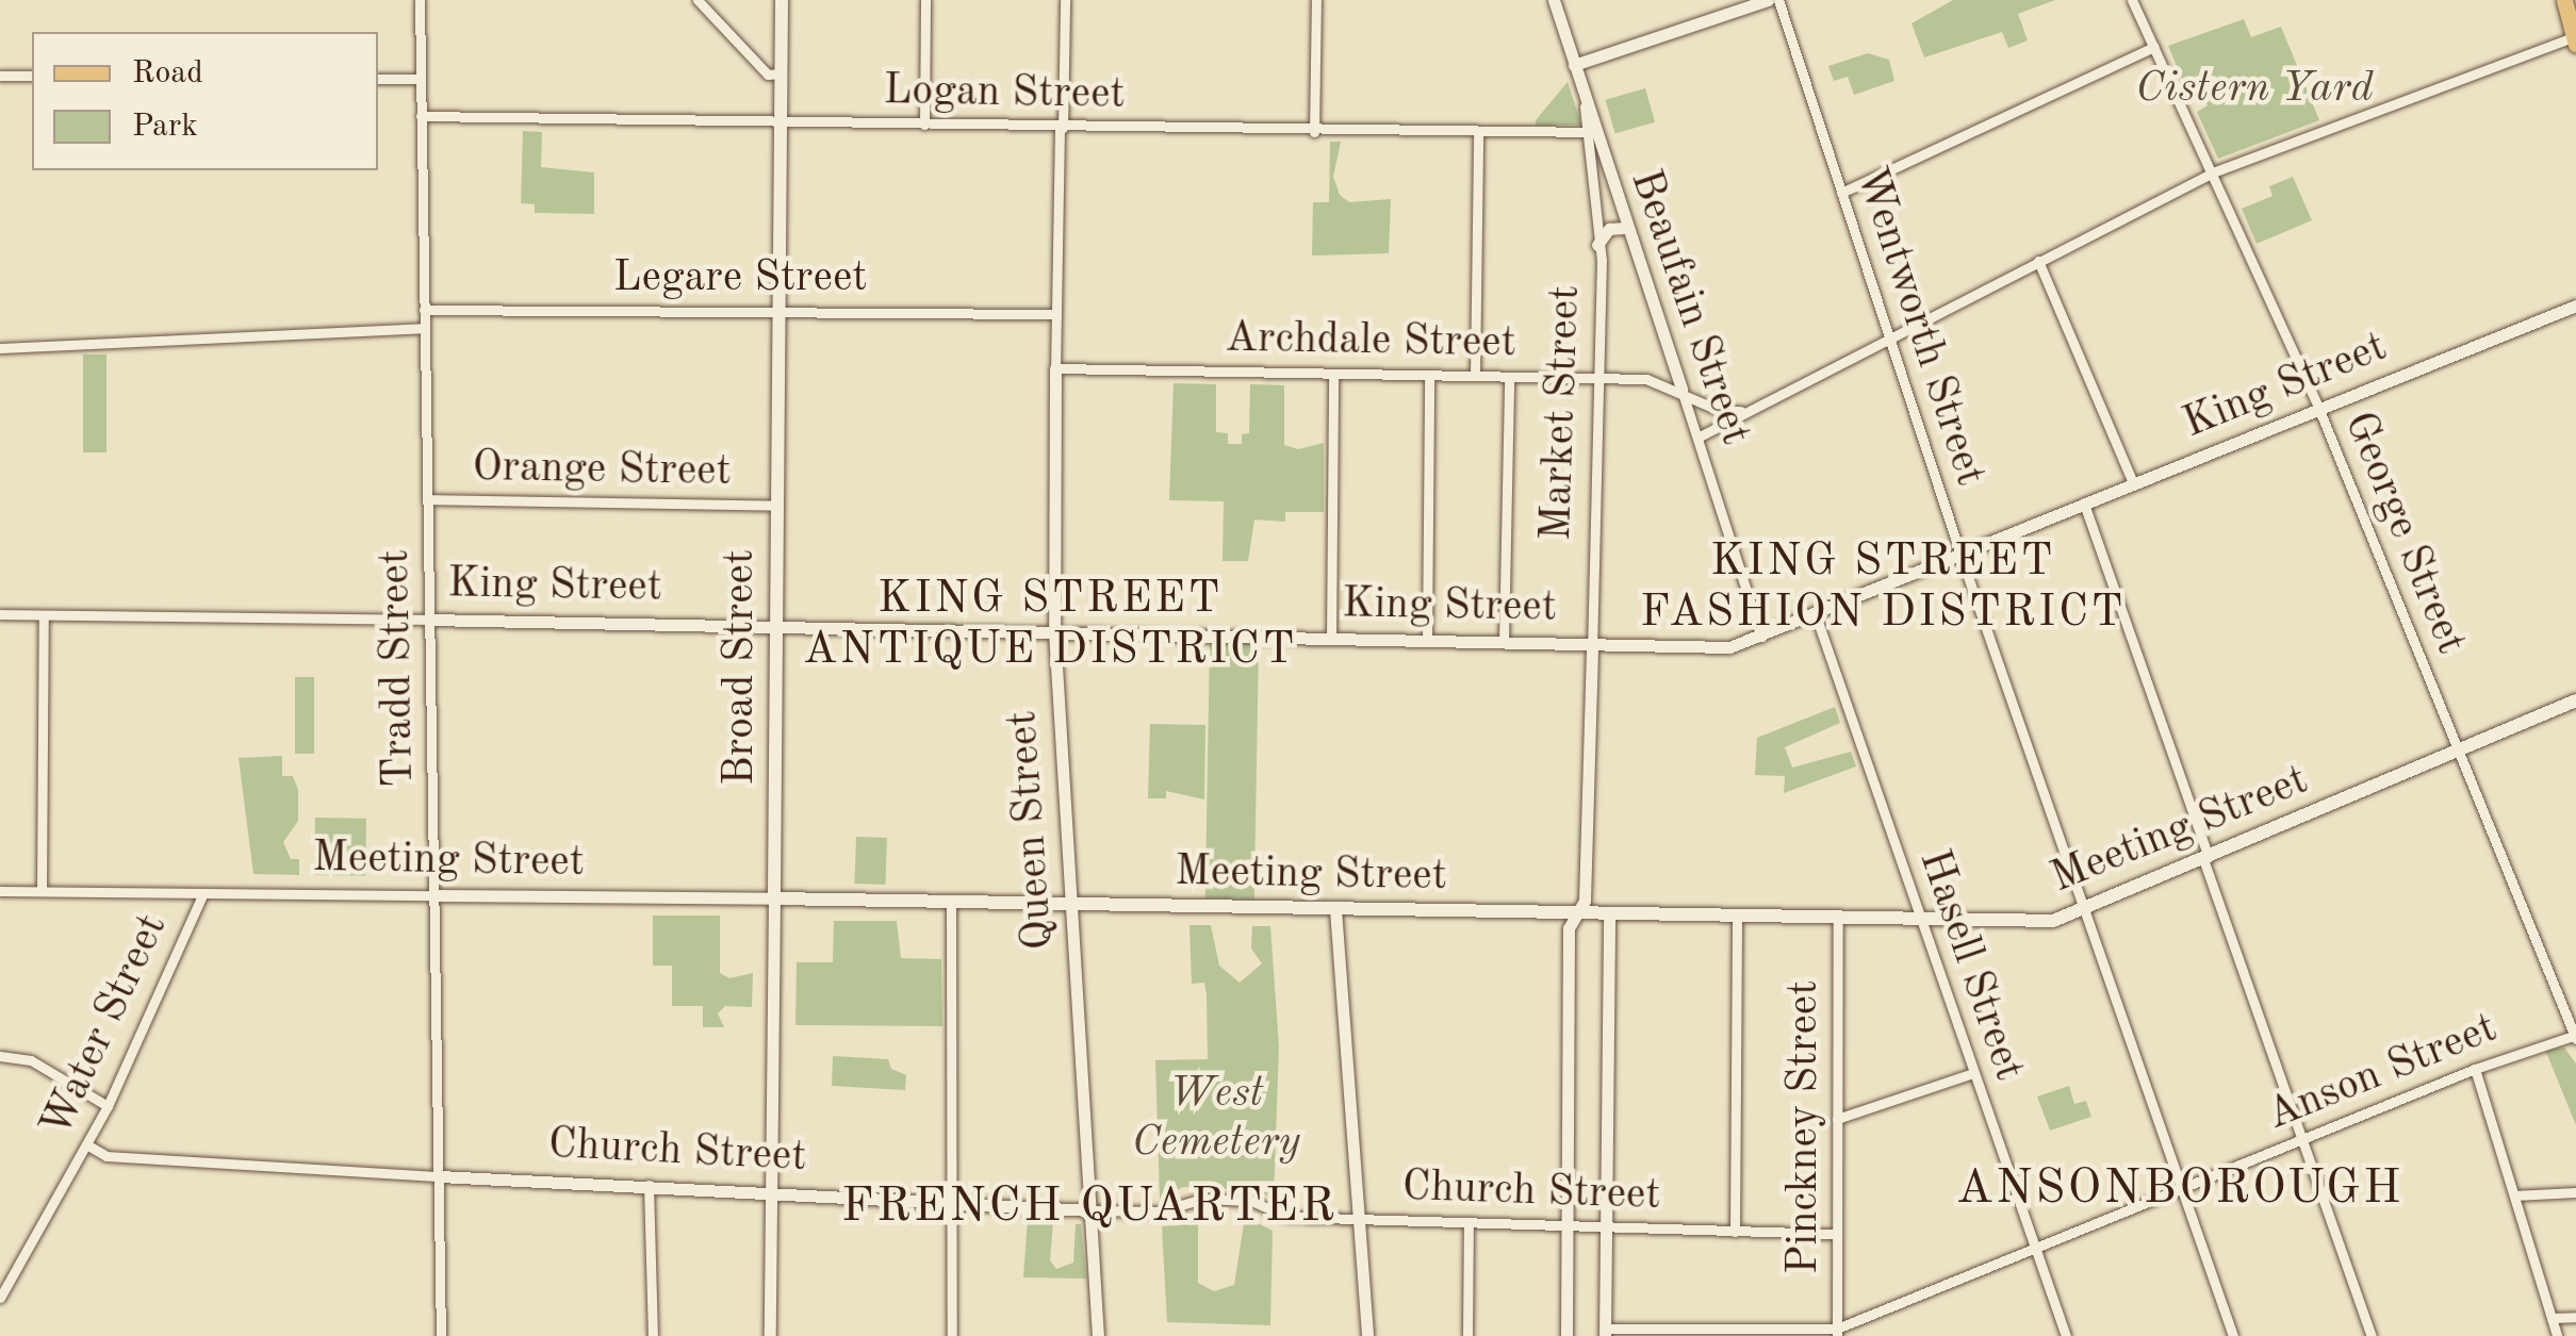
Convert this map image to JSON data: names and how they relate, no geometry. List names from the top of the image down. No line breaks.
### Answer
{"streets":{"main road":["Broad Street","Meeting Street"],"street":["Logan Street","Legare Street","Beaufain Street","Wentworth Street","Archdale Street","King Street","Market Street","Orange Street","George Street","Tradd Street","Queen Street","Hasell Street","Water Street","Anson Street","Pinckney Street","Church Street"]},"crossings":[["Logan Street","Market Street"],["Logan Street","Broad Street"],["Logan Street","Tradd Street"],["Logan Street","Queen Street"],["Legare Street","Broad Street"],["Legare Street","Tradd Street"],["Legare Street","Queen Street"],["Beaufain Street","Archdale Street"],["Beaufain Street","King Street"],["Beaufain Street","Market Street"],["Wentworth Street","King Street"],["Wentworth Street","Meeting Street"],["Wentworth Street","Anson Street"],["Archdale Street","Market Street"],["Archdale Street","Queen Street"],["King Street","Market Street"],["King Street","George Street"],["King Street","Broad Street"],["King Street","Tradd Street"],["King Street","Queen Street"],["King Street","Hasell Street"],["Market Street","Meeting Street"],["Market Street","Church Street"],["Orange Street","Broad Street"],["Orange Street","Tradd Street"],["George Street","Meeting Street"],["George Street","Anson Street"],["Broad Street","Meeting Street"],["Broad Street","Church Street"],["Tradd Street","Meeting Street"],["Tradd Street","Church Street"],["Queen Street","Meeting Street"],["Queen Street","Church Street"],["Meeting Street","Hasell Street"],["Meeting Street","Water Street"],["Meeting Street","Pinckney Street"],["Hasell Street","Anson Street"],["Water Street","Church Street"],["Anson Street","Pinckney Street"],["Pinckney Street","Church Street"]],"districts":["KING STREET FASHION DISTRICT","KING STREET ANTIQUE DISTRICT","ANSONBOROUGH","FRENCH QUARTER"],"parks":["Cistern Yard","West Cemetery"],"legend":["Road","Park"]}
